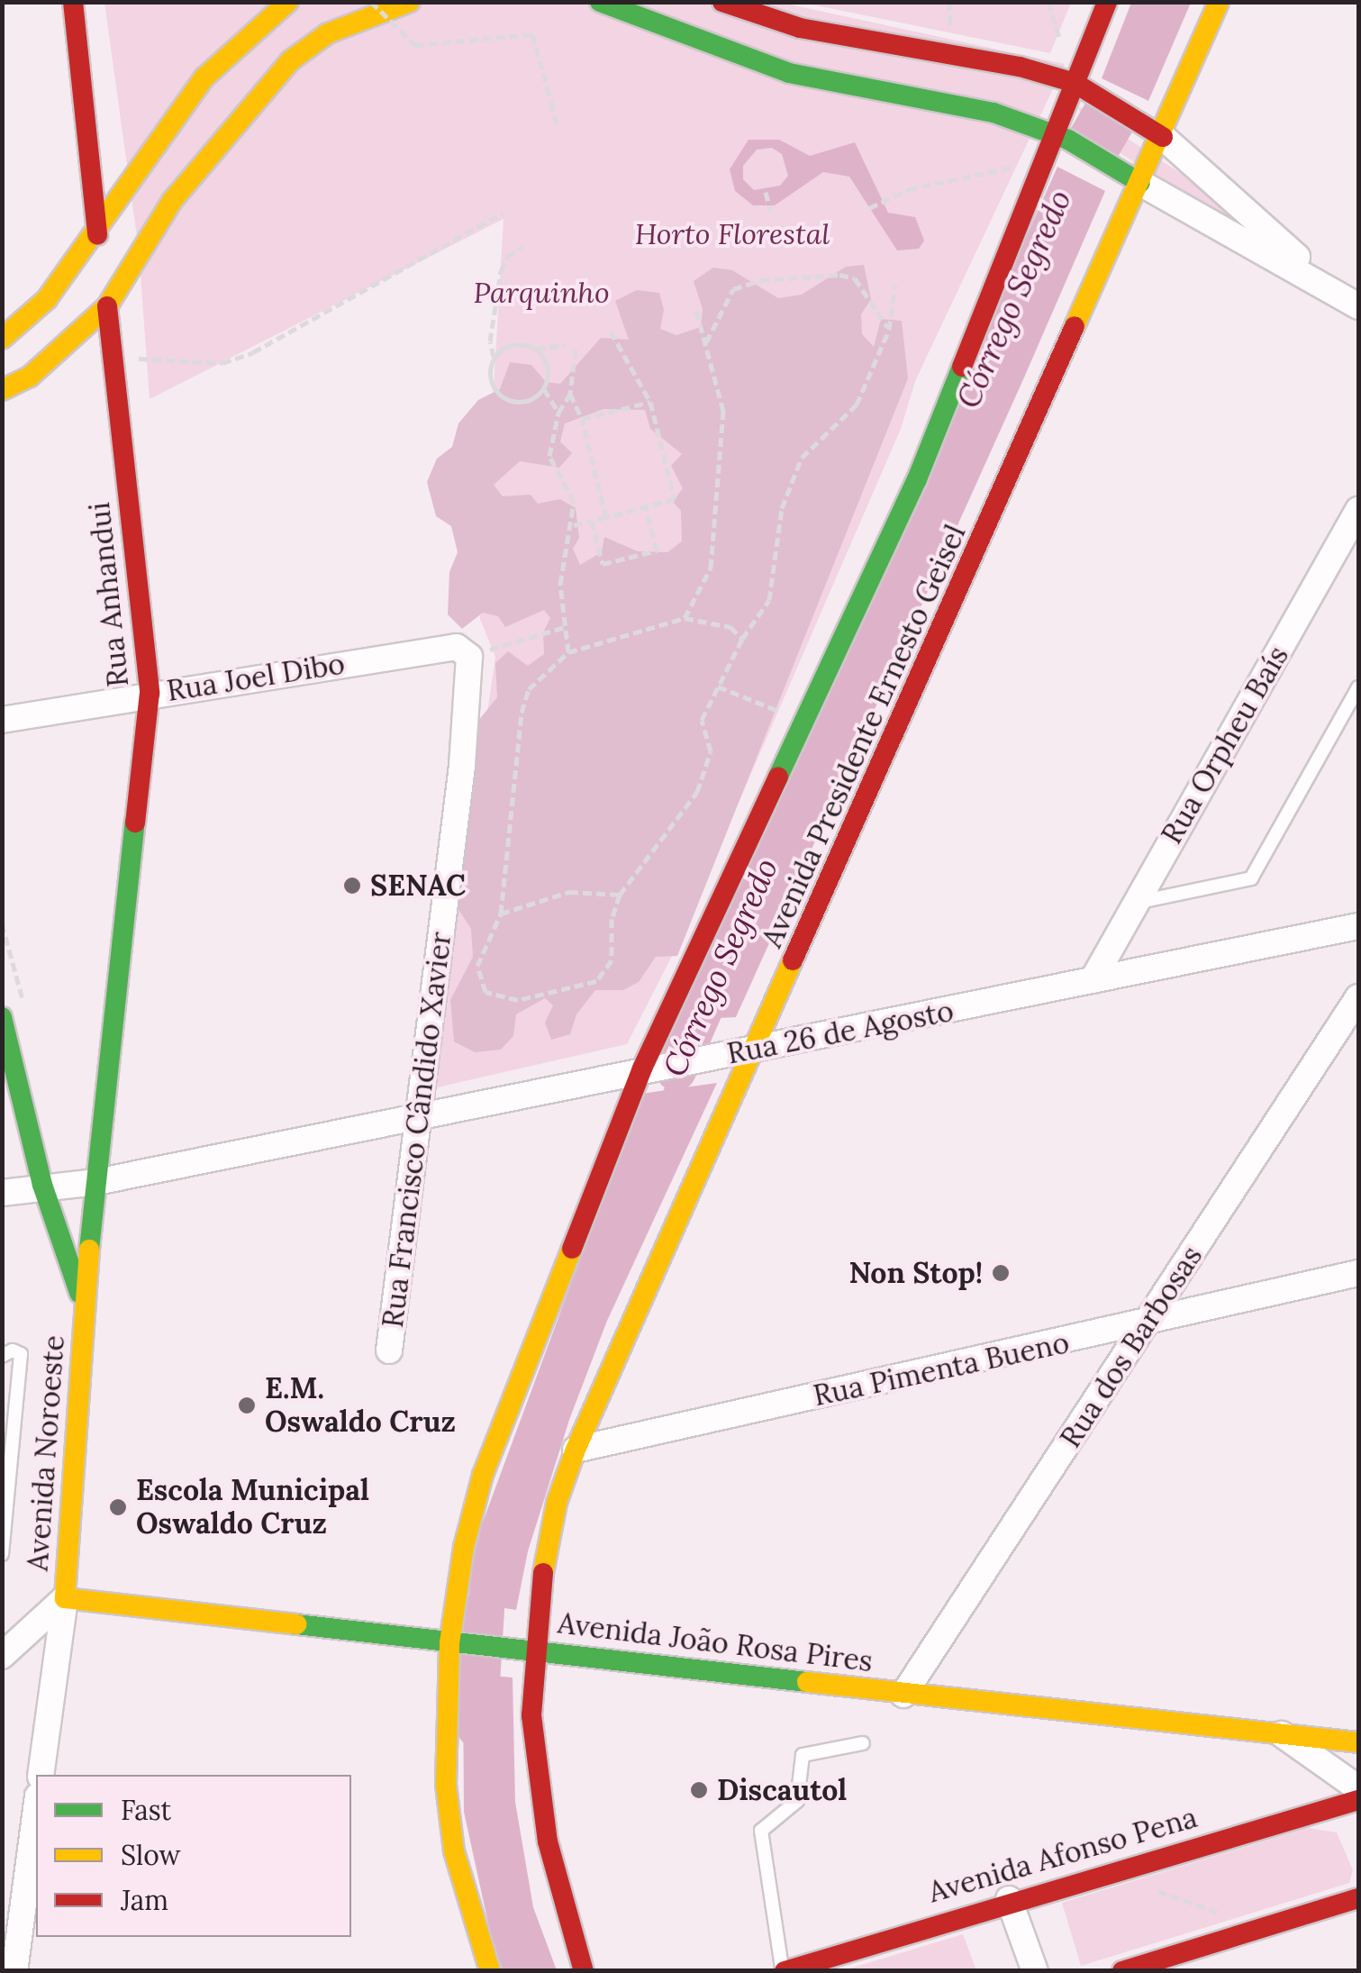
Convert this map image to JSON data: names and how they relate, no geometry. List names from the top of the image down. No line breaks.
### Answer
{"streets":{"main road":["Rua Anhandui","Avenida Presidente Ernesto Geisel","Avenida Noroeste","Avenida João Rosa Pires","Avenida Afonso Pena"],"street":["Rua Joel Dibo","Rua Orpheu Baís","Rua 26 de Agosto","Rua Francisco Cândido Xavier","Rua dos Barbosas","Rua Pimenta Bueno"]},"crossings":[["Rua Anhandui","Rua Joel Dibo"],["Rua Anhandui","Rua 26 de Agosto"],["Rua Anhandui","Avenida Noroeste"],["Rua Joel Dibo","Rua Francisco Cândido Xavier"],["Avenida Presidente Ernesto Geisel","Rua 26 de Agosto"],["Avenida Presidente Ernesto Geisel","Rua Pimenta Bueno"],["Avenida Presidente Ernesto Geisel","Avenida João Rosa Pires"],["Rua Orpheu Baís","Rua 26 de Agosto"],["Rua 26 de Agosto","Rua Francisco Cândido Xavier"],["Rua 26 de Agosto","Avenida Noroeste"],["Rua dos Barbosas","Rua Pimenta Bueno"],["Rua dos Barbosas","Avenida João Rosa Pires"],["Avenida Noroeste","Avenida João Rosa Pires"]],"water":["Córrego Segredo"],"parks":["Horto Florestal","Parquinho"],"places":["SENAC","Non Stop!","E.M. Oswaldo Cruz","Escola Municipal Oswaldo Cruz","Discautol"],"legend":["Fast","Slow","Jam"]}
